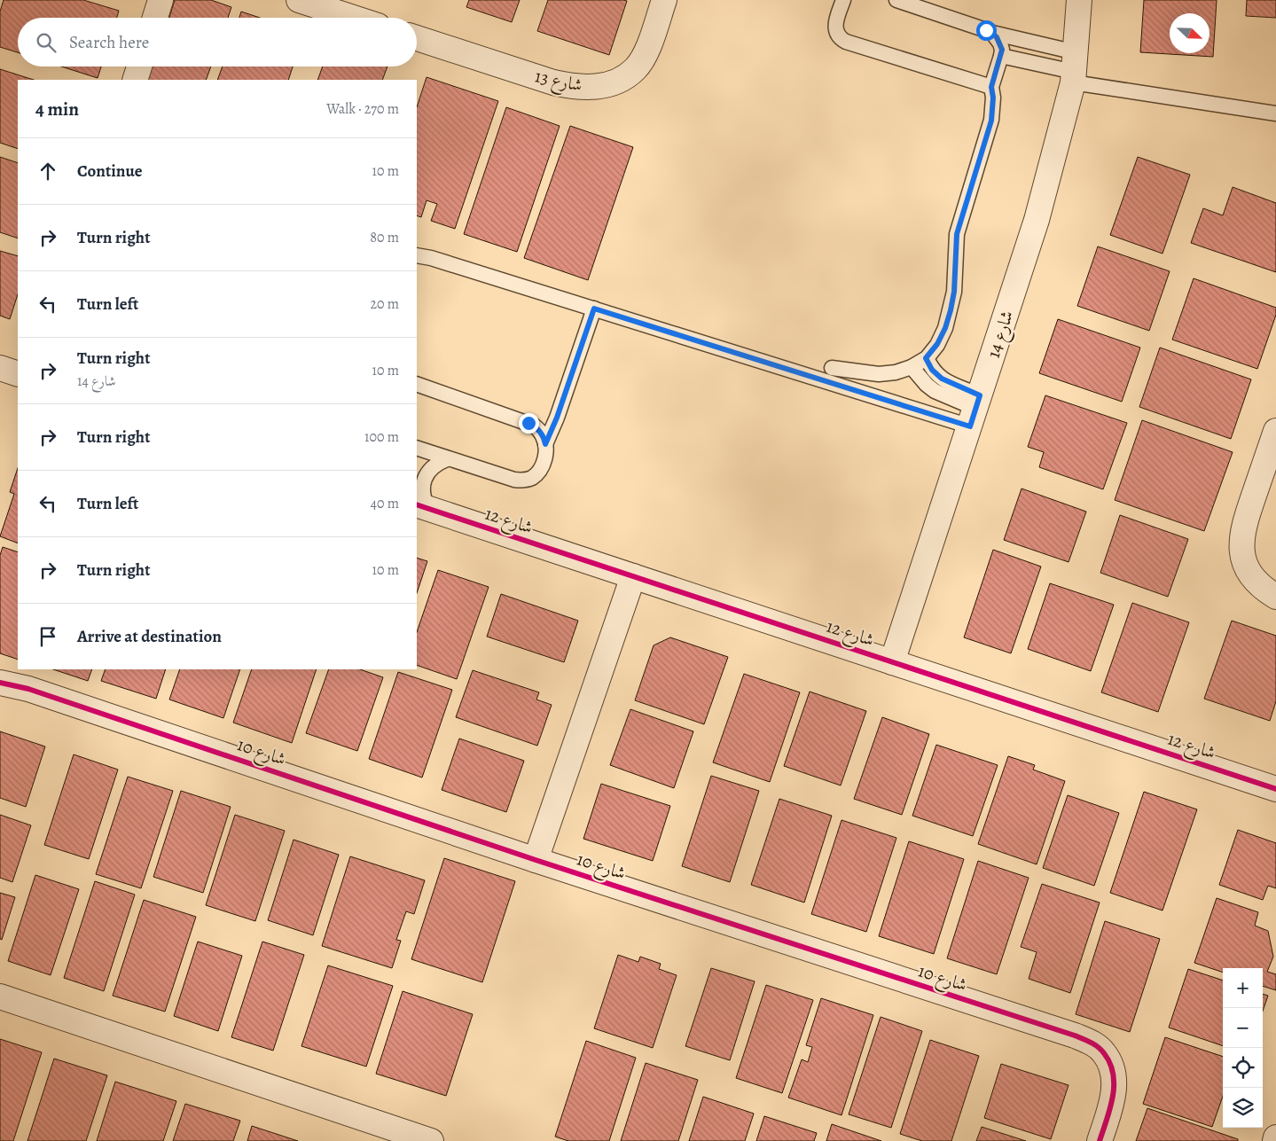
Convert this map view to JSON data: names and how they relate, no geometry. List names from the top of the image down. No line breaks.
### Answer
{"streets":{"street":["شارع 13","شارع 14","شارع 12","شارع 10"]},"crossings":[["شارع 14","شارع 12"]],"north":"bottom right","page":{"search":"Search here","heading":["4 min","Walk · 270 m"],"list":[["Continue","10 m"],["Turn right","80 m"],["Turn left","20 m"],["Turn right","شارع 14","10 m"],["Turn right","100 m"],["Turn left","40 m"],["Turn right","10 m"],"Arrive at destination"],"map_buttons":["+","−"]}}
